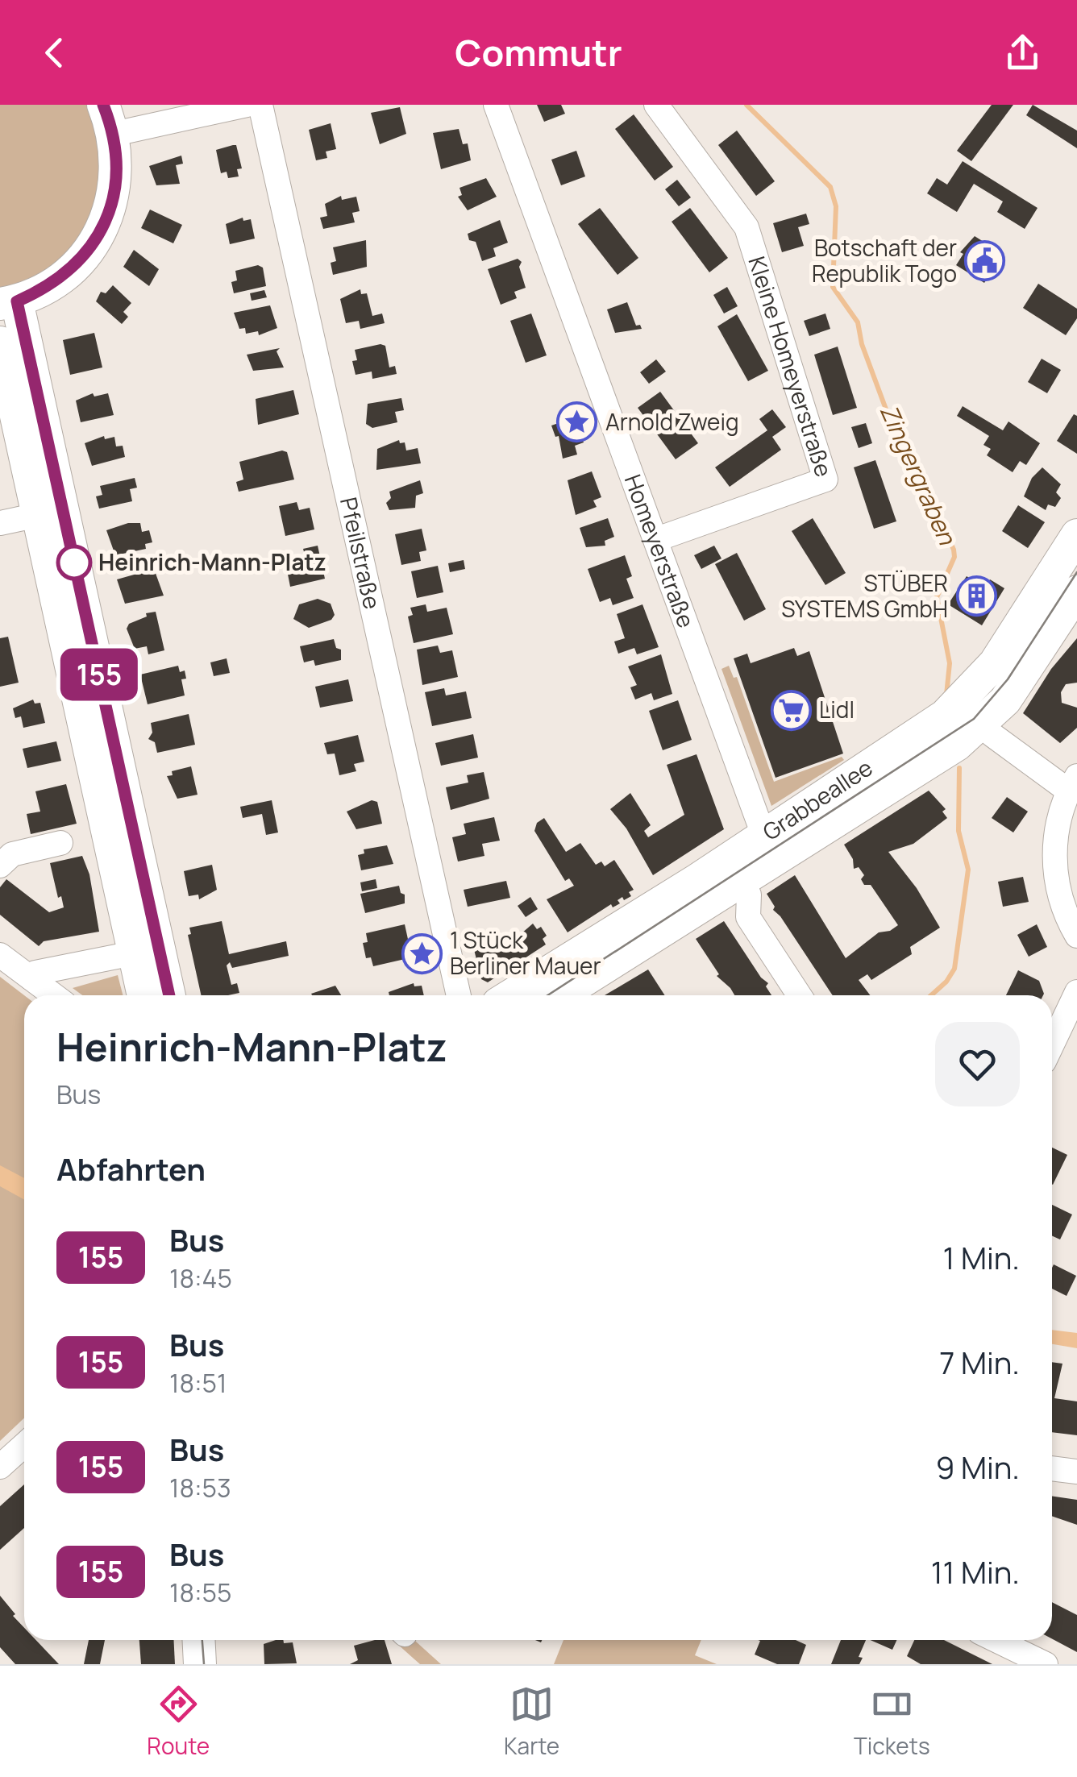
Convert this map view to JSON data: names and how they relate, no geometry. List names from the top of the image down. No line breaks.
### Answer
{"streets":{"main road":["Grabbeallee"],"street":["Kleine Homeyerstraße","Homeyerstraße","Pfeilstraße"]},"crossings":[["Kleine Homeyerstraße","Homeyerstraße"],["Homeyerstraße","Grabbeallee"]],"water":["Zingergraben"],"places":{"public building":["Botschaft der Republik Togo"],"place":["Arnold Zweig","1 Stück Berliner Mauer"],"other":["Heinrich-Mann-Platz"],"building":["STÜBER SYSTEMS GmbH"],"supermarket":["Lidl"]},"lines":["bus line 155"],"page":{"header":"Commutr","on_map":"155","heading":[["Heinrich-Mann-Platz","Bus"],"Abfahrten"],"list":[{"mark":"155","name":"Bus","note":"18:45","value":"1 Min."},{"mark":"155","name":"Bus","note":"18:51","value":"7 Min."},{"mark":"155","name":"Bus","note":"18:53","value":"9 Min."},{"mark":"155","name":"Bus","note":"18:55","value":"11 Min."}],"tabs":["Route","Karte","Tickets"]}}
